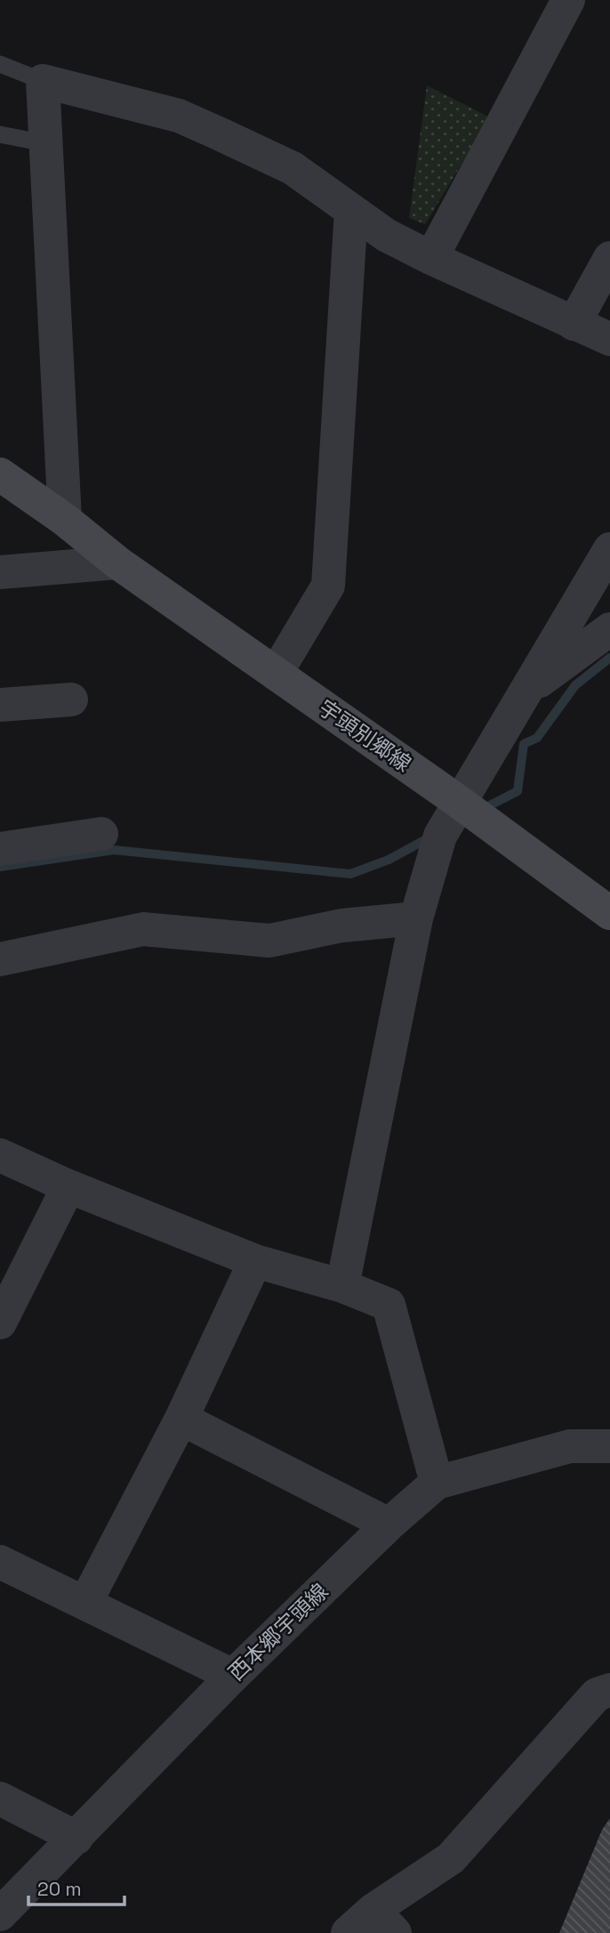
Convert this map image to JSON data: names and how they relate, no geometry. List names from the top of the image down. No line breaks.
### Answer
{"streets":{"street":["宇頭別郷線","西本郷宇頭線"]},"scale_bar":"20 m"}
